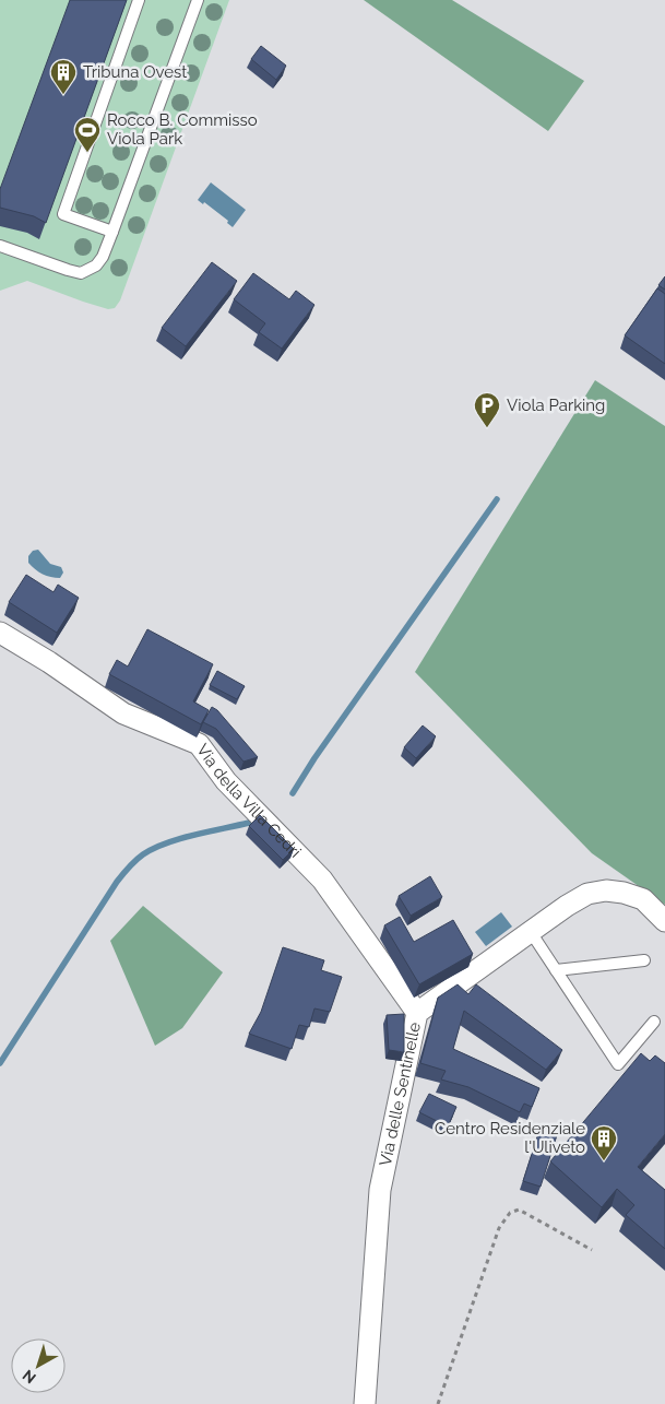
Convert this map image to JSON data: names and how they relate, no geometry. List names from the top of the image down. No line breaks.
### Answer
{"streets":{"street":["Via della Villa Cedri","Via delle Sentinelle"]},"crossings":[["Via della Villa Cedri","Via delle Sentinelle"]],"places":{"building":["Tribuna Ovest","Centro Residenziale l'Uliveto"],"sports":["Rocco B. Commisso Viola Park"],"parking":["Viola Parking"]},"north":"bottom left"}
